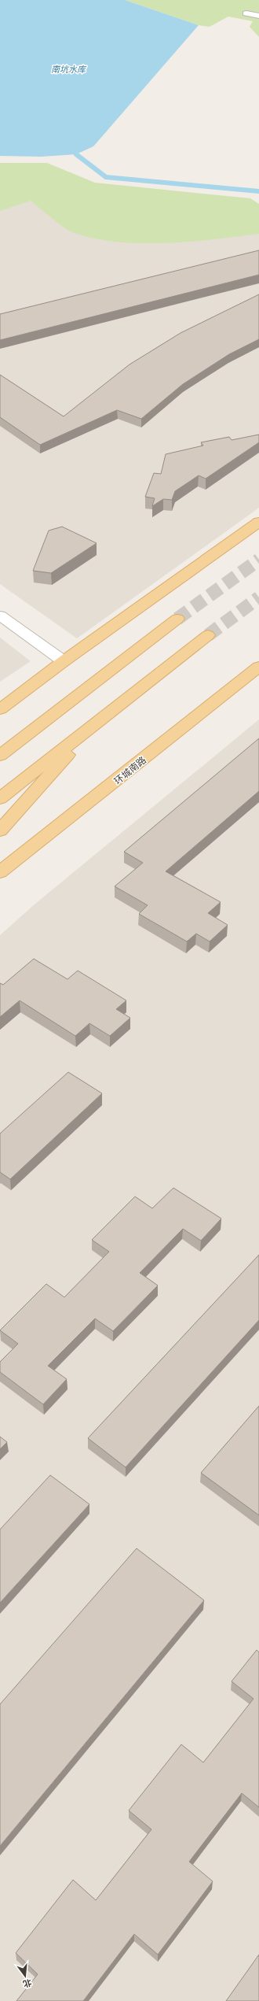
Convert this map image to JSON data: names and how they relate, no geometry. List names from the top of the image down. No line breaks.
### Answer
{"streets":{"main road":["环城南路"]},"water":["南坑水库"],"north":"bottom"}
